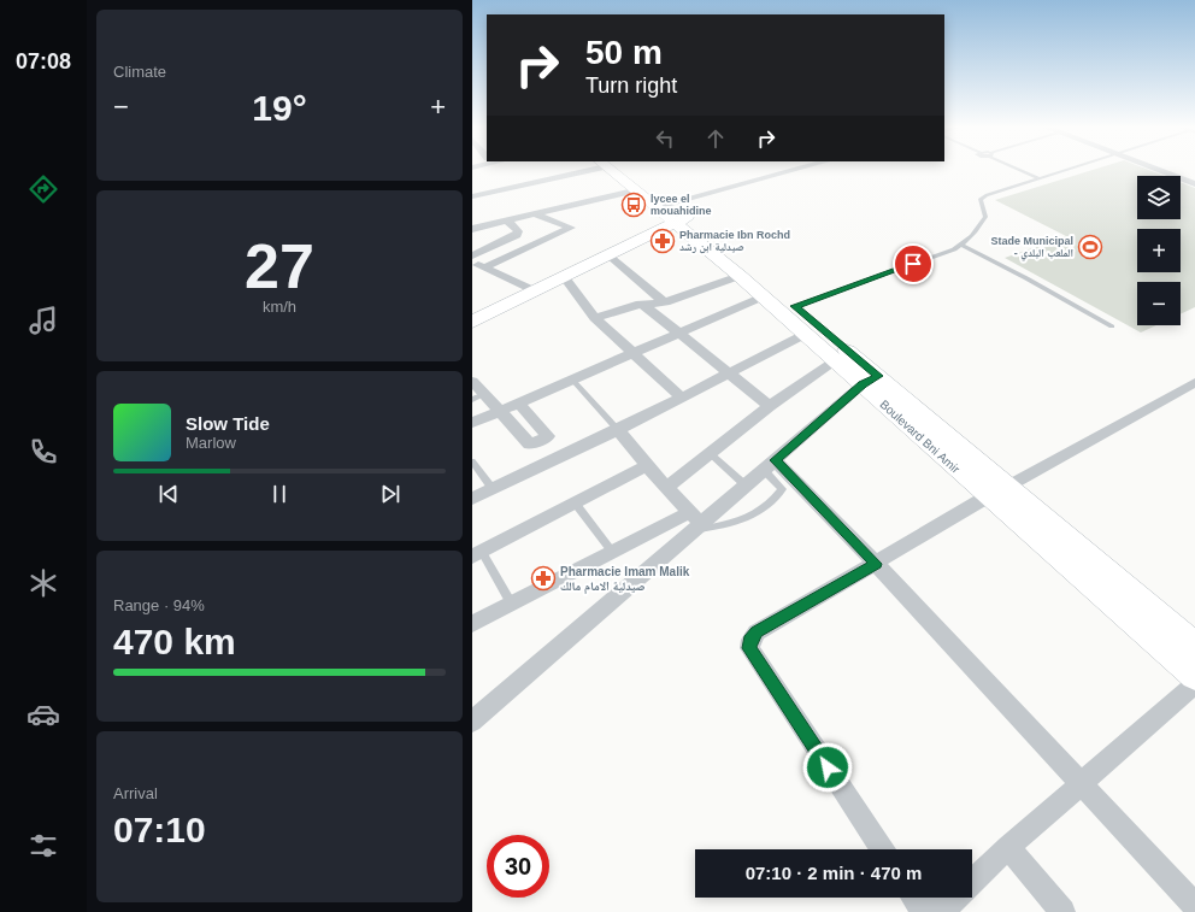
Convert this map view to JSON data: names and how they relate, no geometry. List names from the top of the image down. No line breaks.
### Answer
{"streets":{"main road":["Boulevard Bni Amir"]},"places":{"bus stop":["lycee el mouahidine"],"pharmacy":["Pharmacie Ibn Rochd صيدلية ابن رشد","Pharmacie Imam Malik صيدلية الامام مالك"],"sports":["Stade Municipal - الملعب البلدي"]},"page":{"tabs":"07:08","tile":["Climate",["27","km/h"],["Range · 94%","470 km"],["Arrival","07:10"]],"turn":["50 m","Turn right"],"heat":["−","19°","+"],"map_buttons":["+","−"],"song":["Slow Tide","Marlow"],"limit":"30","trip":"07:10 · 2 min · 470 m"}}
